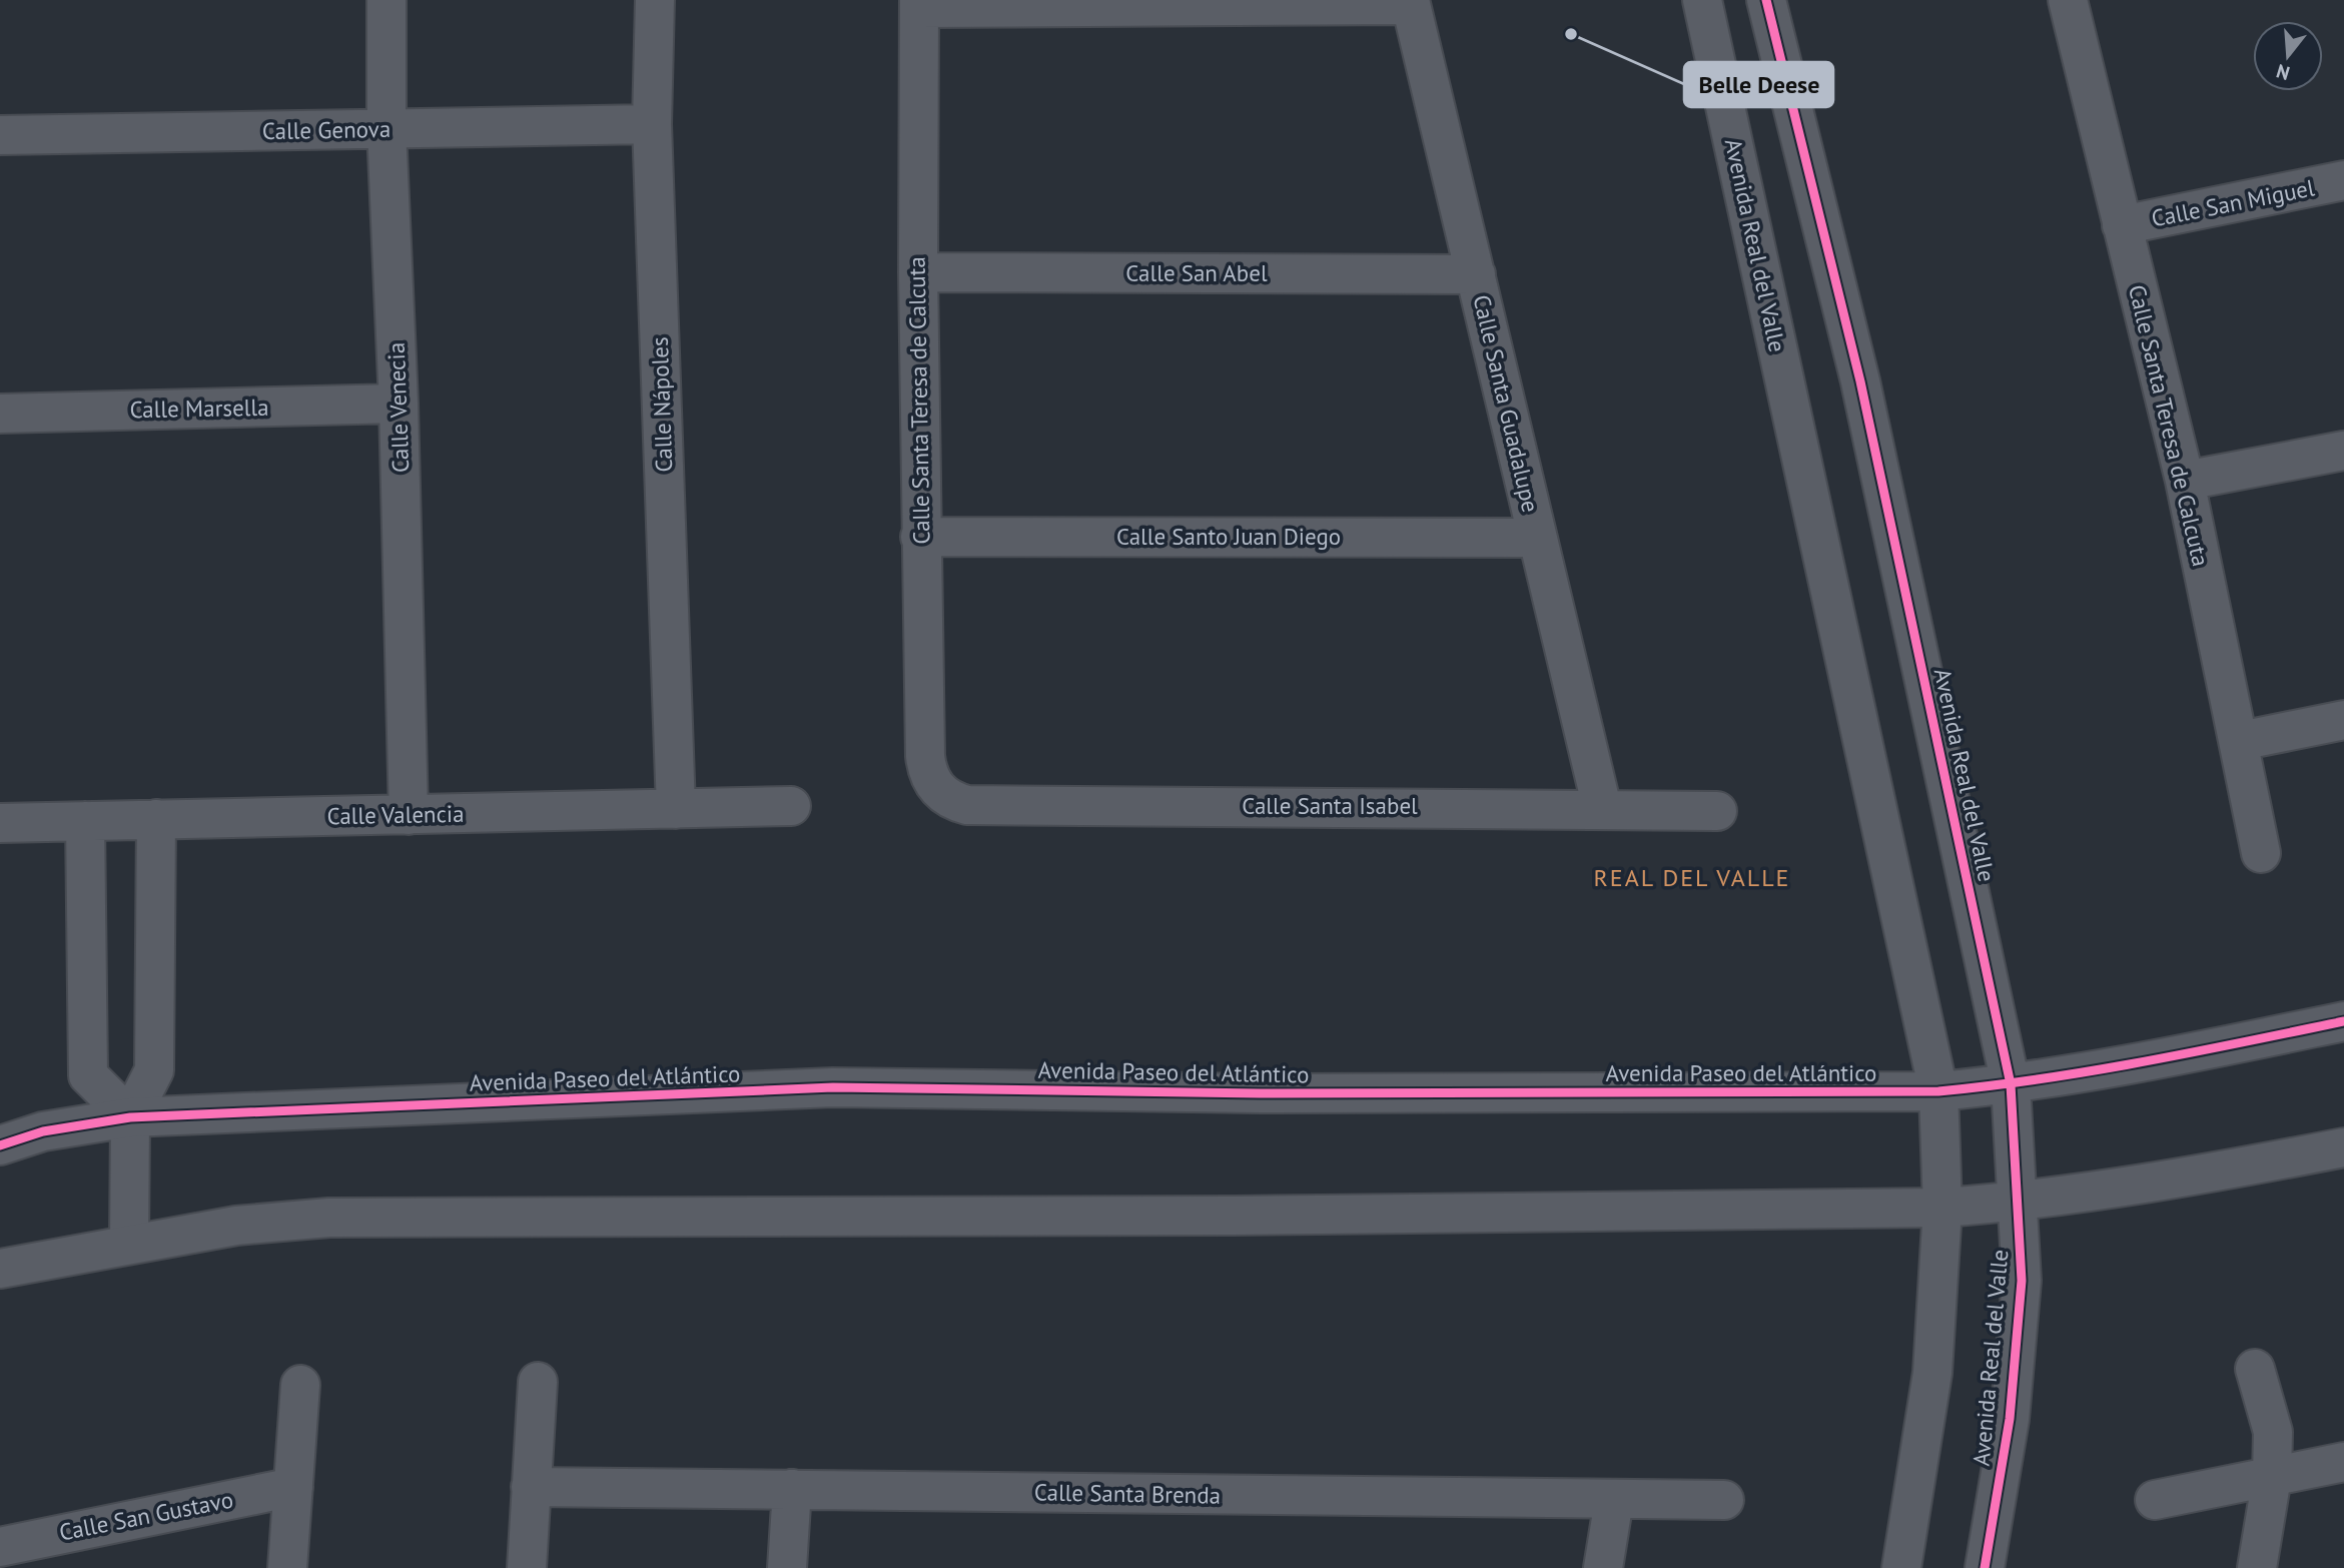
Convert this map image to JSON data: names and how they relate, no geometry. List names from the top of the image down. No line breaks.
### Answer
{"streets":{"street":["Calle Genova","Calle San Miguel","Avenida Real del Valle","Calle San Abel","Calle Santa Teresa de Calcuta","Calle Santa Guadalupe","Calle Nápoles","Calle Venecia","Calle Marsella","Calle Santo Juan Diego","Calle Santa Isabel","Calle Valencia","Avenida Paseo del Atlántico","Calle Santa Brenda","Calle San Gustavo"]},"crossings":[["Calle Genova","Calle Nápoles"],["Calle Genova","Calle Venecia"],["Calle San Miguel","Calle Santa Teresa de Calcuta"],["Avenida Real del Valle","Avenida Paseo del Atlántico"],["Calle San Abel","Calle Santa Teresa de Calcuta"],["Calle San Abel","Calle Santa Guadalupe"],["Calle Santa Teresa de Calcuta","Calle Santo Juan Diego"],["Calle Santa Teresa de Calcuta","Calle Santa Isabel"],["Calle Santa Guadalupe","Calle Santo Juan Diego"],["Calle Santa Guadalupe","Calle Santa Isabel"],["Calle Nápoles","Calle Valencia"],["Calle Venecia","Calle Marsella"],["Calle Venecia","Calle Valencia"]],"districts":["REAL DEL VALLE"],"places":["Belle Deese"],"north":"bottom"}
